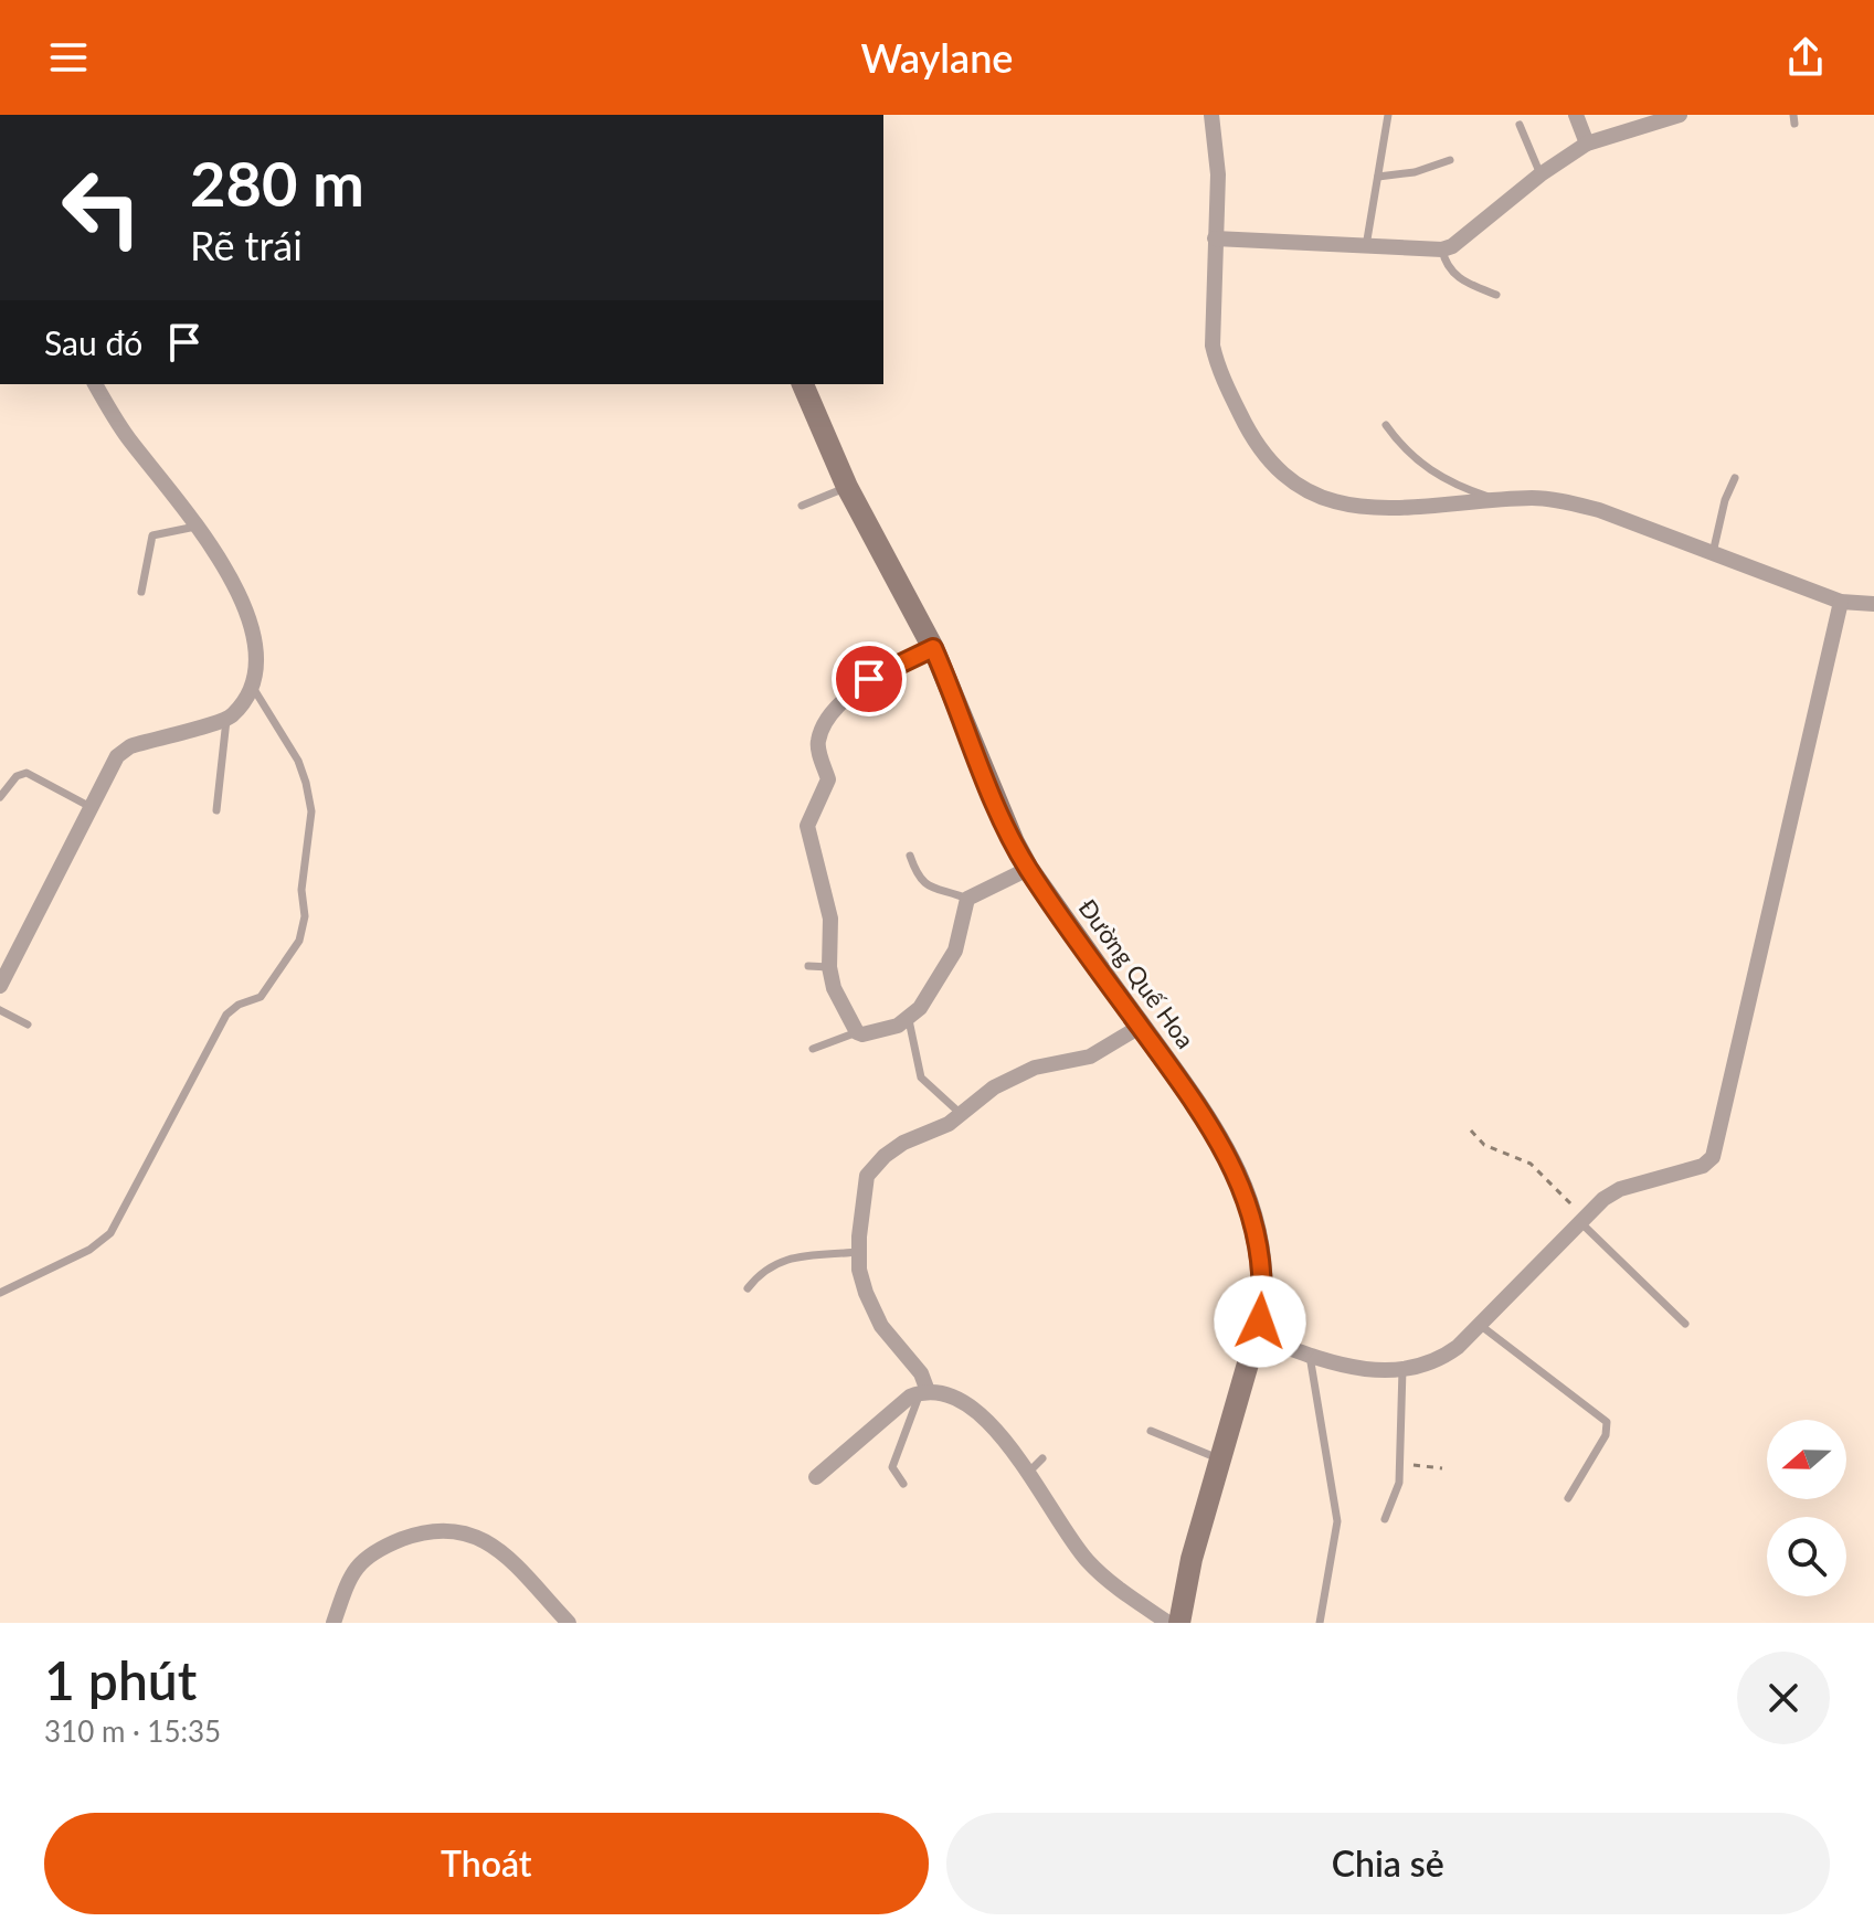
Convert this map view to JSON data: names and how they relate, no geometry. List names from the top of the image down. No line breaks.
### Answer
{"streets":{"street":["Đường Quế Hoa"]},"north":"left","page":{"header":"Waylane","turn":["280 m","Rẽ trái"],"then":"Sau đó","heading":["1 phút","310 m · 15:35"],"buttons":["Thoát","Chia sẻ"]}}
